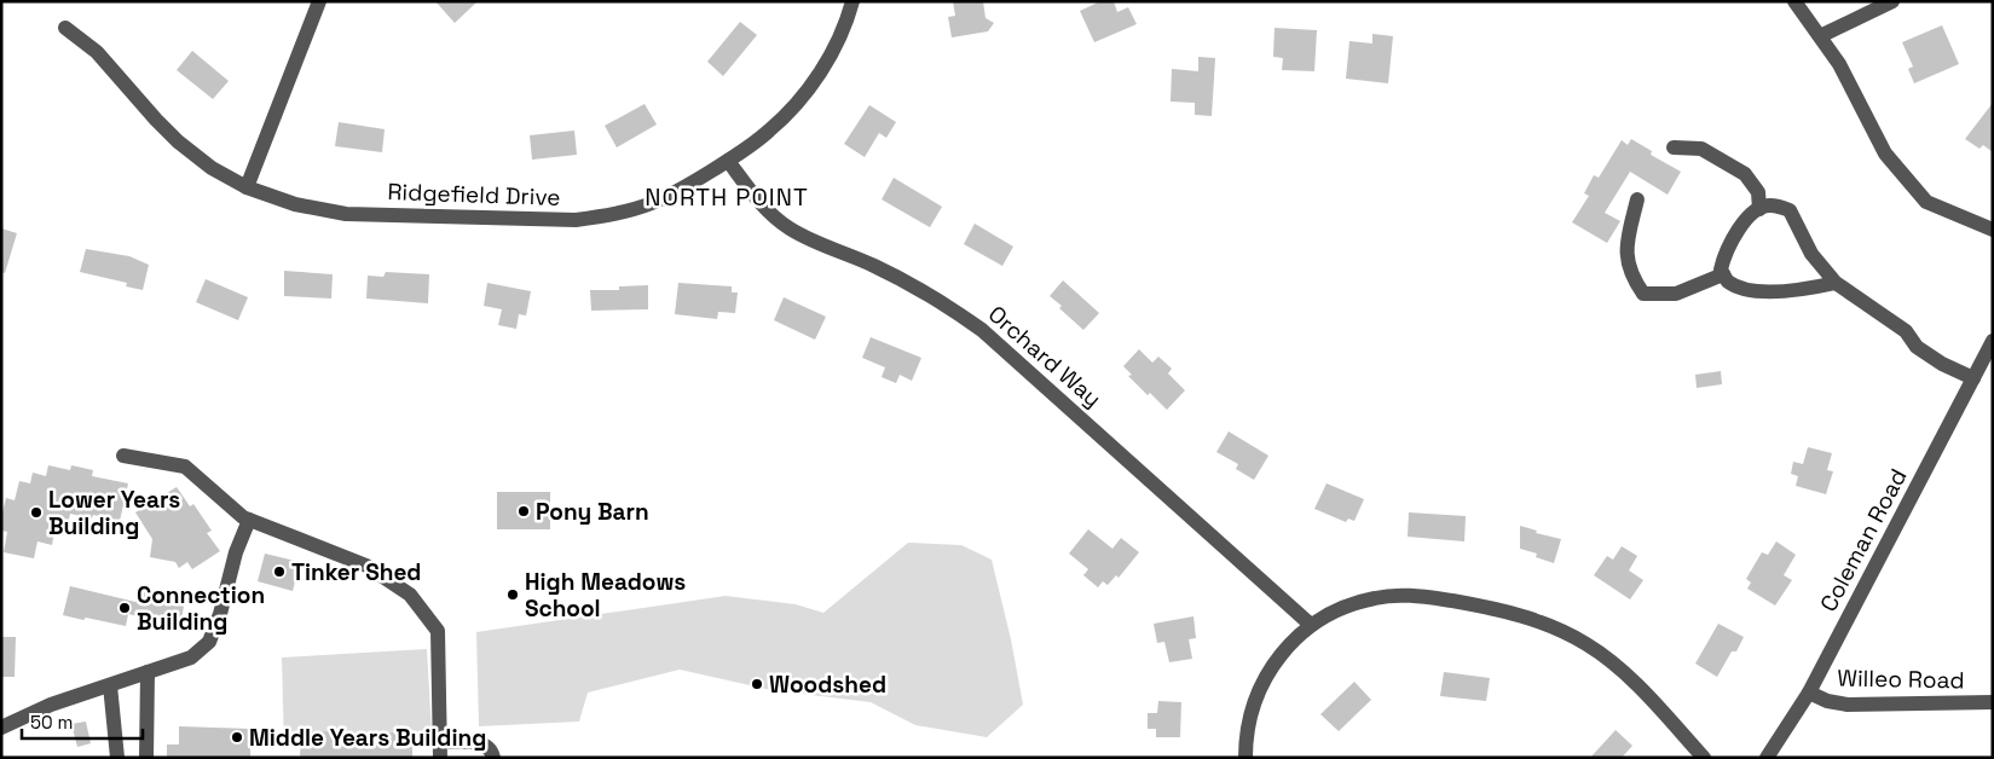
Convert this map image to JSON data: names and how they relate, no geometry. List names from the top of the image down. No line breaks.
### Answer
{"streets":{"street":["Ridgefield Drive","Orchard Way","Coleman Road","Willeo Road"]},"crossings":[["Ridgefield Drive","Orchard Way"],["Coleman Road","Willeo Road"]],"districts":["NORTH POINT"],"places":["Pony Barn","Lower Years Building","Tinker Shed","High Meadows School","Connection Building","Woodshed","Middle Years Building"],"scale_bar":"50 m"}
